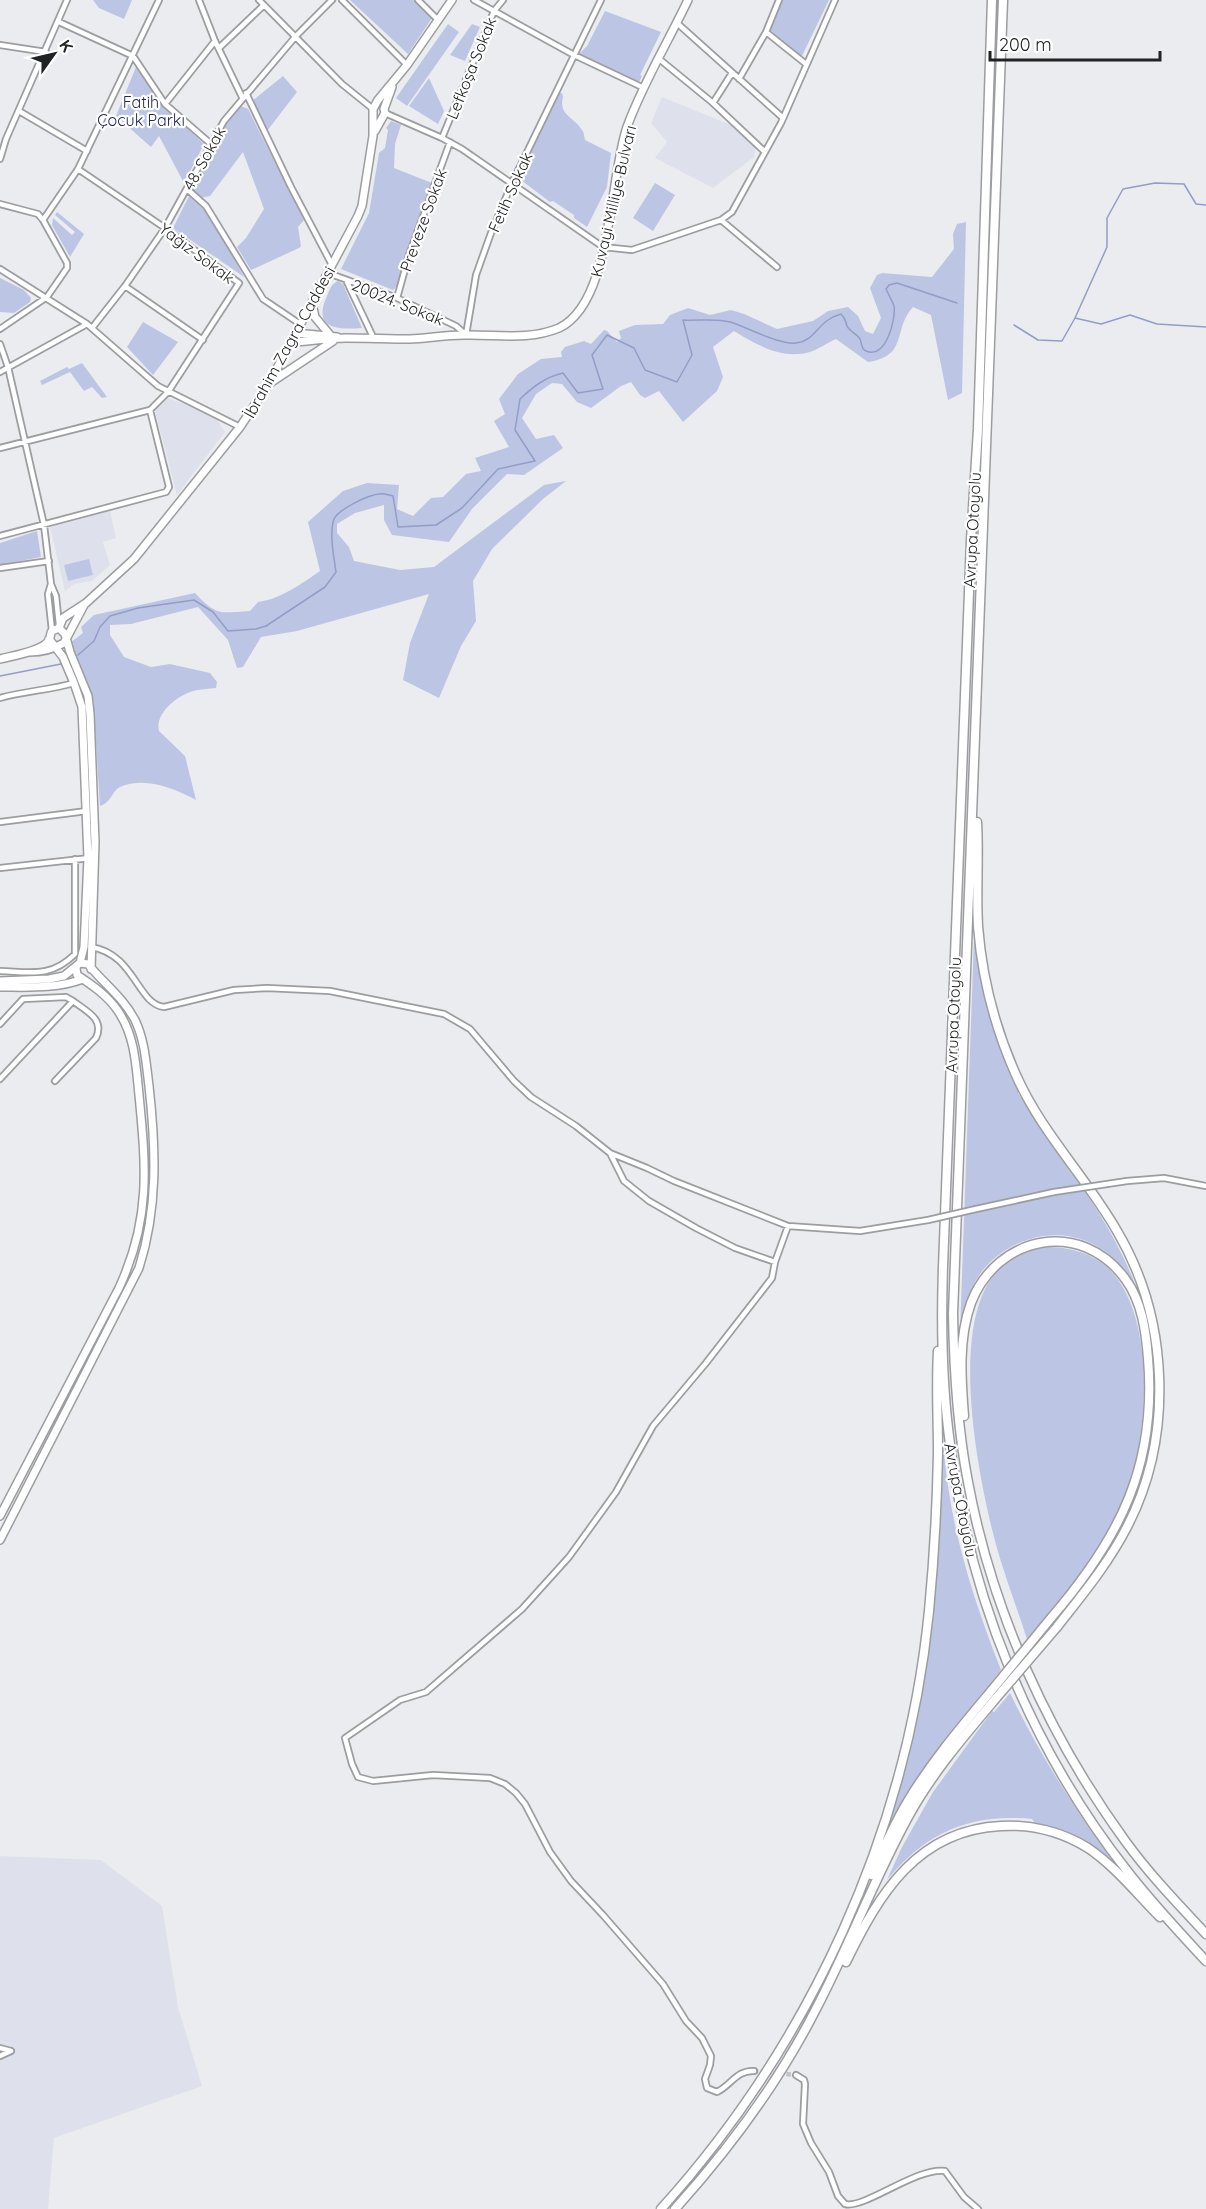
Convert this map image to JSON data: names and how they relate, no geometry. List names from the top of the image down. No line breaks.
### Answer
{"streets":{"highway":["Avrupa Otoyolu"],"main road":["Kuvayi Milliye Bulvarı","İbrahim Zagra Caddesi"],"street":["Lefkoşa Sokak","48. Sokak","Fetih Sokak","Preveze Sokak","Yağız Sokak","20024. Sokak"]},"crossings":[["48. Sokak","Yağız Sokak"],["Fetih Sokak","Kuvayi Milliye Bulvarı"],["Fetih Sokak","20024. Sokak"],["Kuvayi Milliye Bulvarı","20024. Sokak"],["Kuvayi Milliye Bulvarı","İbrahim Zagra Caddesi"],["Preveze Sokak","20024. Sokak"],["20024. Sokak","İbrahim Zagra Caddesi"]],"parks":["Fatih Çocuk Parkı"],"scale_bar":"200 m","north":"top right"}
